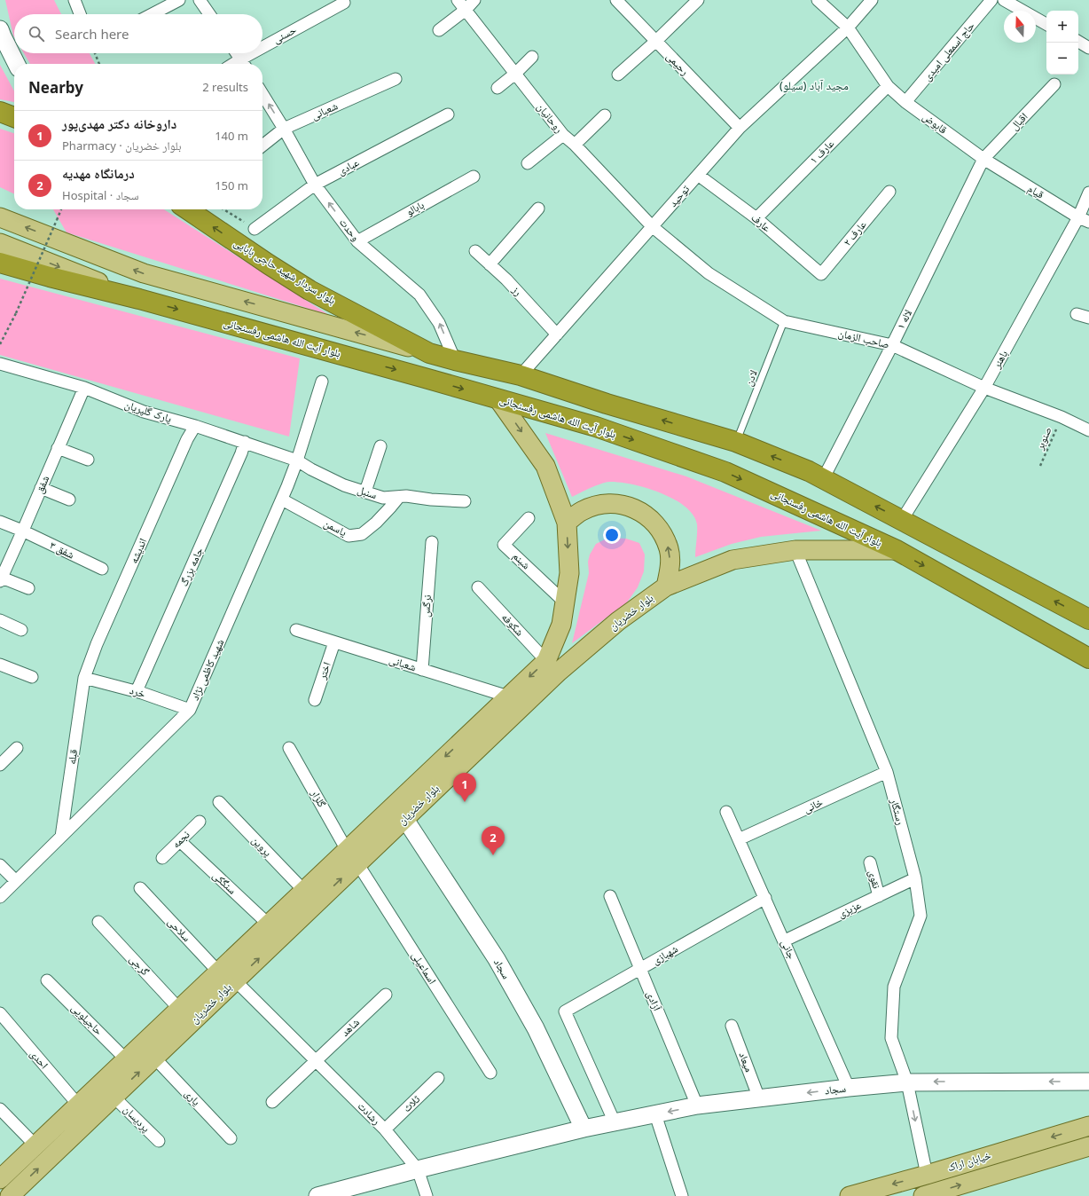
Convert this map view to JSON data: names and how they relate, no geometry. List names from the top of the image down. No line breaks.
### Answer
{"streets":{"highway":["بلوار سردار شهید حاجی بابایی","بلوار آیت الله هاشمی رفسنجانی"],"main road":["بلوار خضریان","خیابان اراک"],"street":["حسنی","حاج اسمعلی امیدی","رحیمی","شعبانی","روحانیان","اقبال","قابوض","عارف ۱","عبادی","قیام","توحید","بابالو","عارف","وحدت","عارف ۲","رز","لاله ۱","صاحب الزمان","باهنر","پارک گلپریان","شفق","سنبل","یاسمن","شفق ۳","اندیشه","شبنم","جامه بزرگ","نرگس","شکوفه","شهید کاظمی نژاد","اختر","خرد","قبله","گلزار","خانی","رستگار","نجمه","پروین","نقوی","سنگکی","عزیزی","سلاحی","جانی","شهبازی","گرجی","اسماعیلی","سجاد","آزادی","حاجیلویی","شاهد","احدی","میعاد","یاری","ثلاث","رشادت","پردیسان"],"lane":["لادن"],"path":["صنوبر"]},"crossings":[["حاج اسمعلی امیدی","قابوض"],["رحیمی","توحید"],["شعبانی","وحدت"],["شعبانی","نرگس"],["شعبانی","بلوار خضریان"],["شعبانی","اختر"],["روحانیان","توحید"],["روحانیان","صاحب الزمان"],["اقبال","قابوض"],["اقبال","قیام"],["اقبال","لاله ۱"],["قابوض","عارف ۱"],["قابوض","قیام"],["قابوض","لاله ۱"],["عارف ۱","عارف"],["عبادی","وحدت"],["قیام","لاله ۱"],["قیام","باهنر"],["توحید","عارف"],["توحید","رز"],["توحید","صاحب الزمان"],["بابالو","وحدت"],["عارف","عارف ۲"],["لاله ۱","صاحب الزمان"],["بلوار آیت الله هاشمی رفسنجانی","بلوار خضریان"],["صاحب الزمان","باهنر"],["صاحب الزمان","لادن"],["صاحب الزمان","صنوبر"],["پارک گلپریان","شفق"],["پارک گلپریان","سنبل"],["پارک گلپریان","اندیشه"],["پارک گلپریان","جامه بزرگ"],["پارک گلپریان","شهید کاظمی نژاد"],["شفق","شفق ۳"],["سنبل","یاسمن"],["سنبل","شهید کاظمی نژاد"],["یاسمن","شهید کاظمی نژاد"],["اندیشه","خرد"],["اندیشه","قبله"],["شبنم","بلوار خضریان"],["جامه بزرگ","خرد"],["بلوار خضریان","شکوفه"],["بلوار خضریان","گلزار"],["بلوار خضریان","رستگار"],["بلوار خضریان","پروین"],["بلوار خضریان","سنگکی"],["بلوار خضریان","سلاحی"],["بلوار خضریان","گرجی"],["بلوار خضریان","اسماعیلی"],["بلوار خضریان","سجاد"],["بلوار خضریان","حاجیلویی"],["بلوار خضریان","احدی"],["بلوار خضریان","یاری"],["بلوار خضریان","رشادت"],["بلوار خضریان","پردیسان"],["شهید کاظمی نژاد","خرد"],["شهید کاظمی نژاد","قبله"],["خرد","قبله"],["گلزار","اسماعیلی"],["خانی","رستگار"],["خانی","جانی"],["رستگار","عزیزی"],["رستگار","سجاد"],["رستگار","خیابان اراک"],["نجمه","سنگکی"],["نقوی","عزیزی"],["عزیزی","جانی"],["جانی","شهبازی"],["جانی","سجاد"],["شهبازی","سجاد"],["شهبازی","آزادی"],["سجاد","آزادی"],["سجاد","میعاد"],["سجاد","رشادت"],["شاهد","رشادت"],["ثلاث","رشادت"]],"one_way":["وحدت","بلوار سردار شهید حاجی بابایی"],"districts":["(مجید آباد (سیلو"],"north":"top","page":{"map_buttons":["+","−"],"search":"Search here","heading":["Nearby","2 results"],"list":[{"mark":"1","name":"داروخانه دکتر مهدی‌پور","note":"Pharmacy · بلوار خضریان","value":"140 m"},{"mark":"2","name":"درمانگاه مهدیه","note":"Hospital · سجاد","value":"150 m"}],"pins":["1","2"]}}
